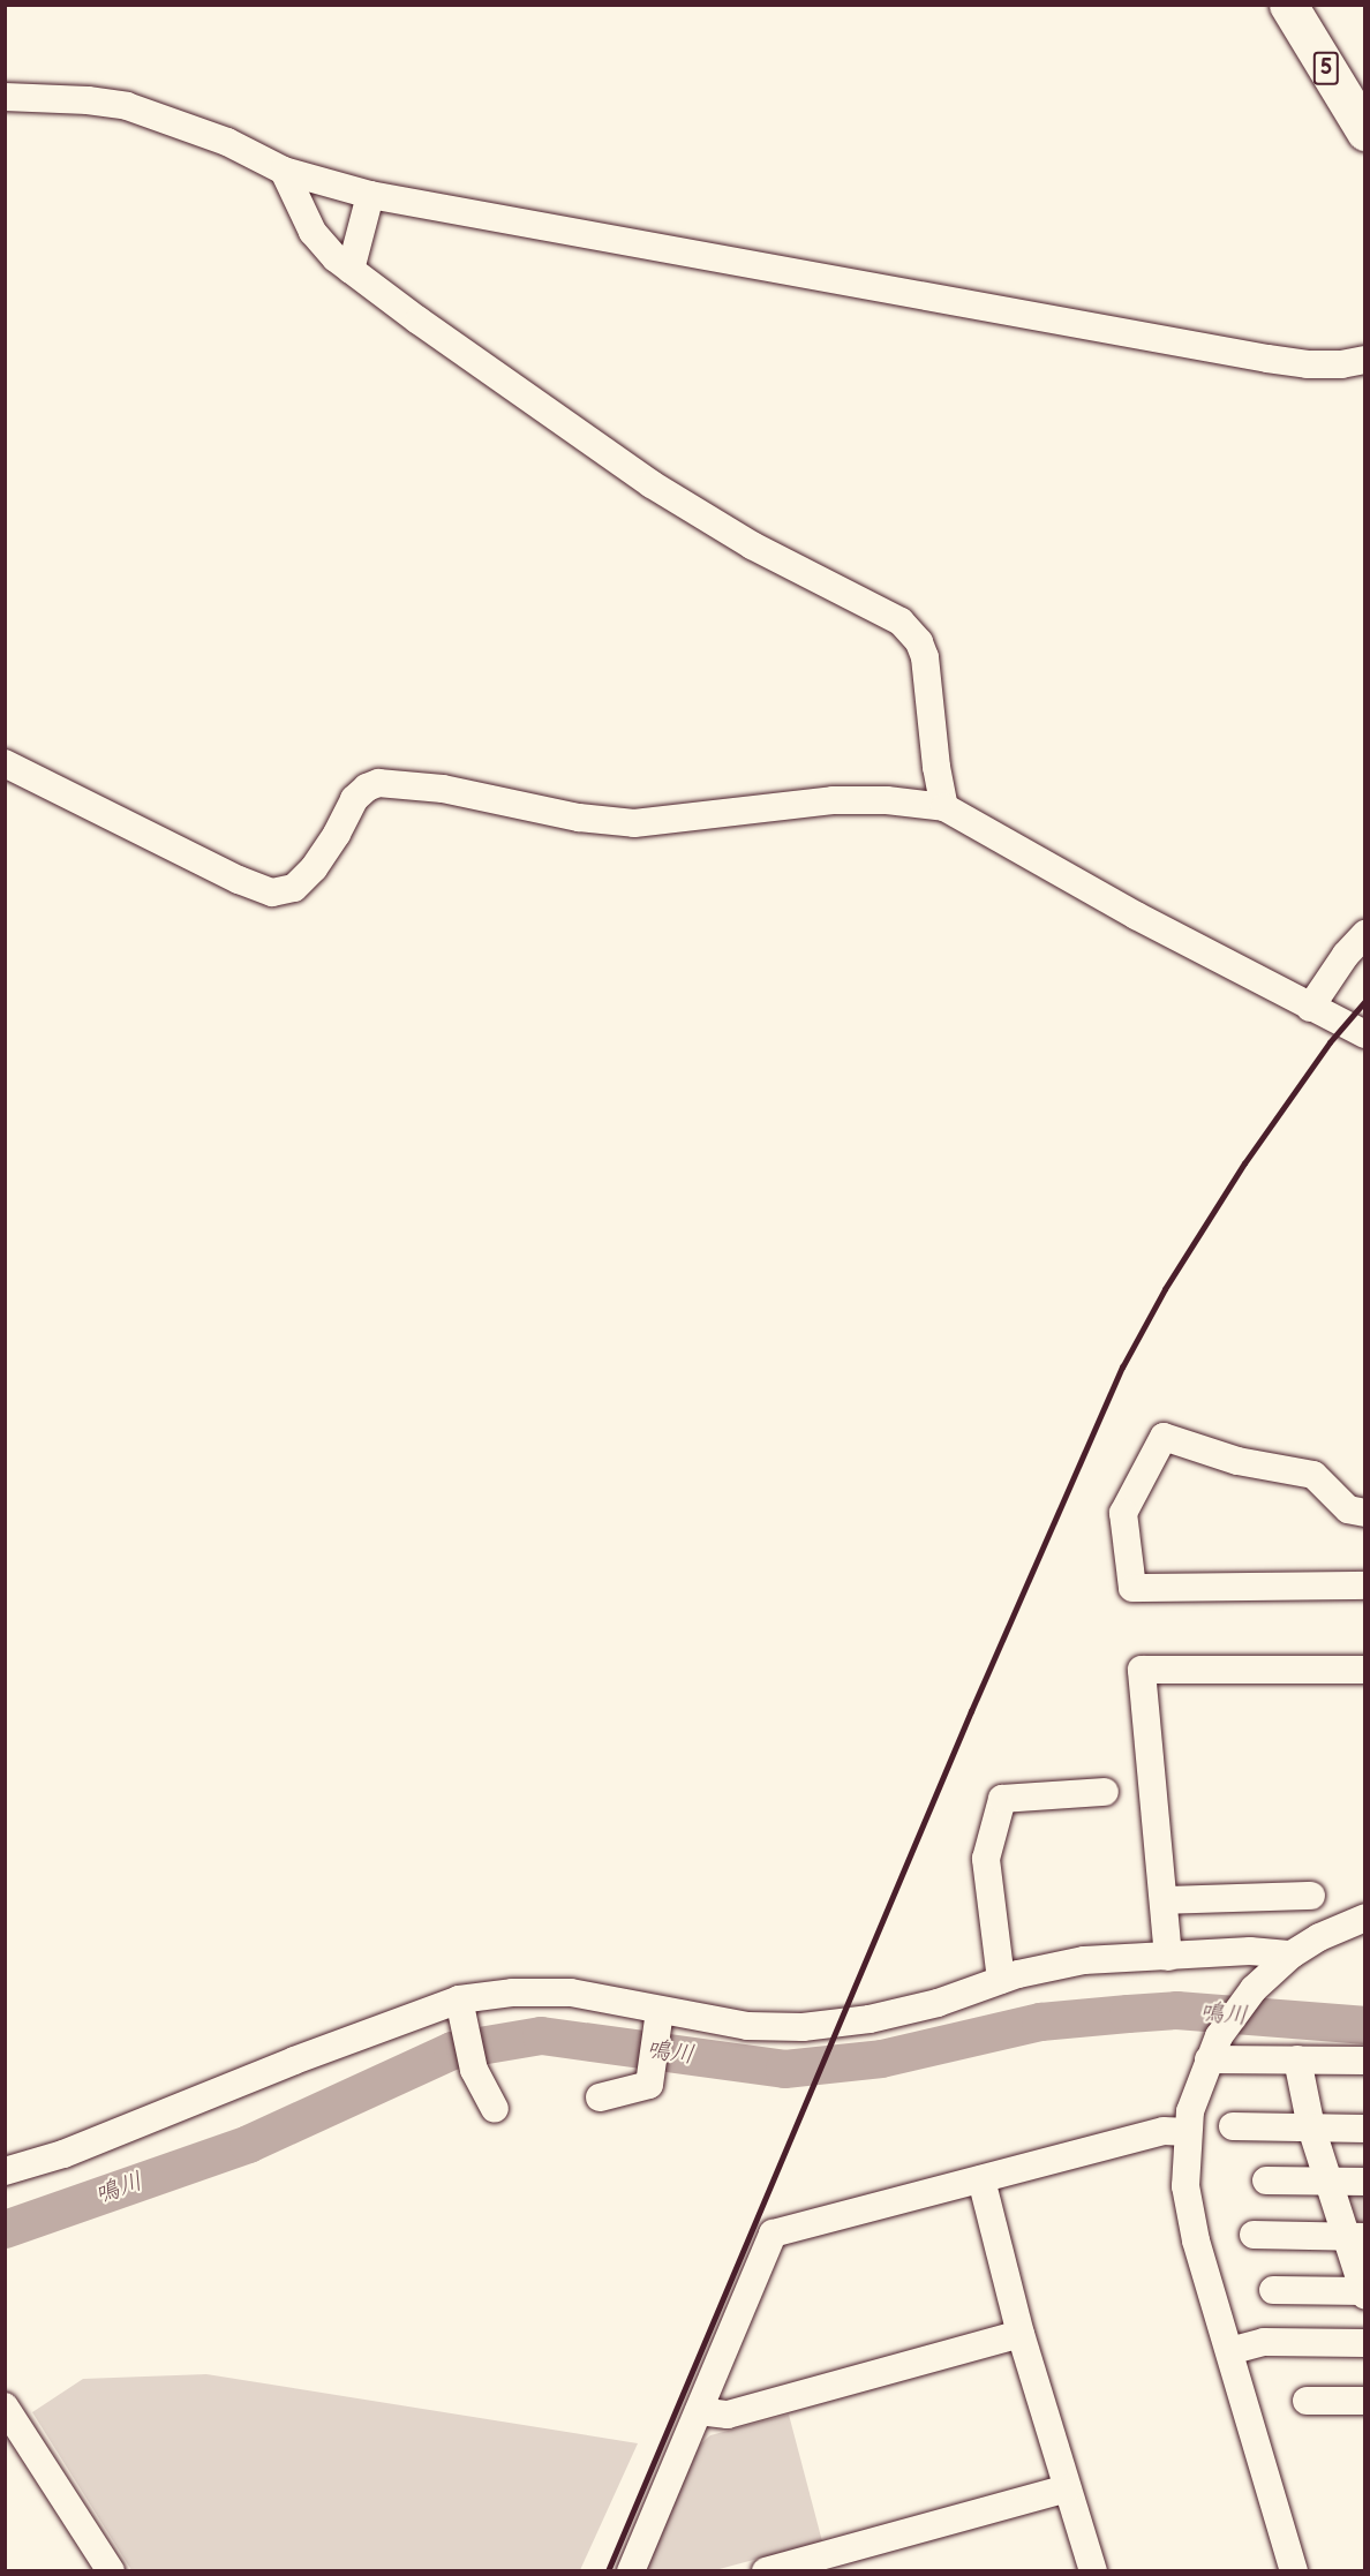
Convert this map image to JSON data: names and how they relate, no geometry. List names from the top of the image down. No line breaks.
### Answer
{"streets":{"highway":["5"]},"water":["鳴川"]}
